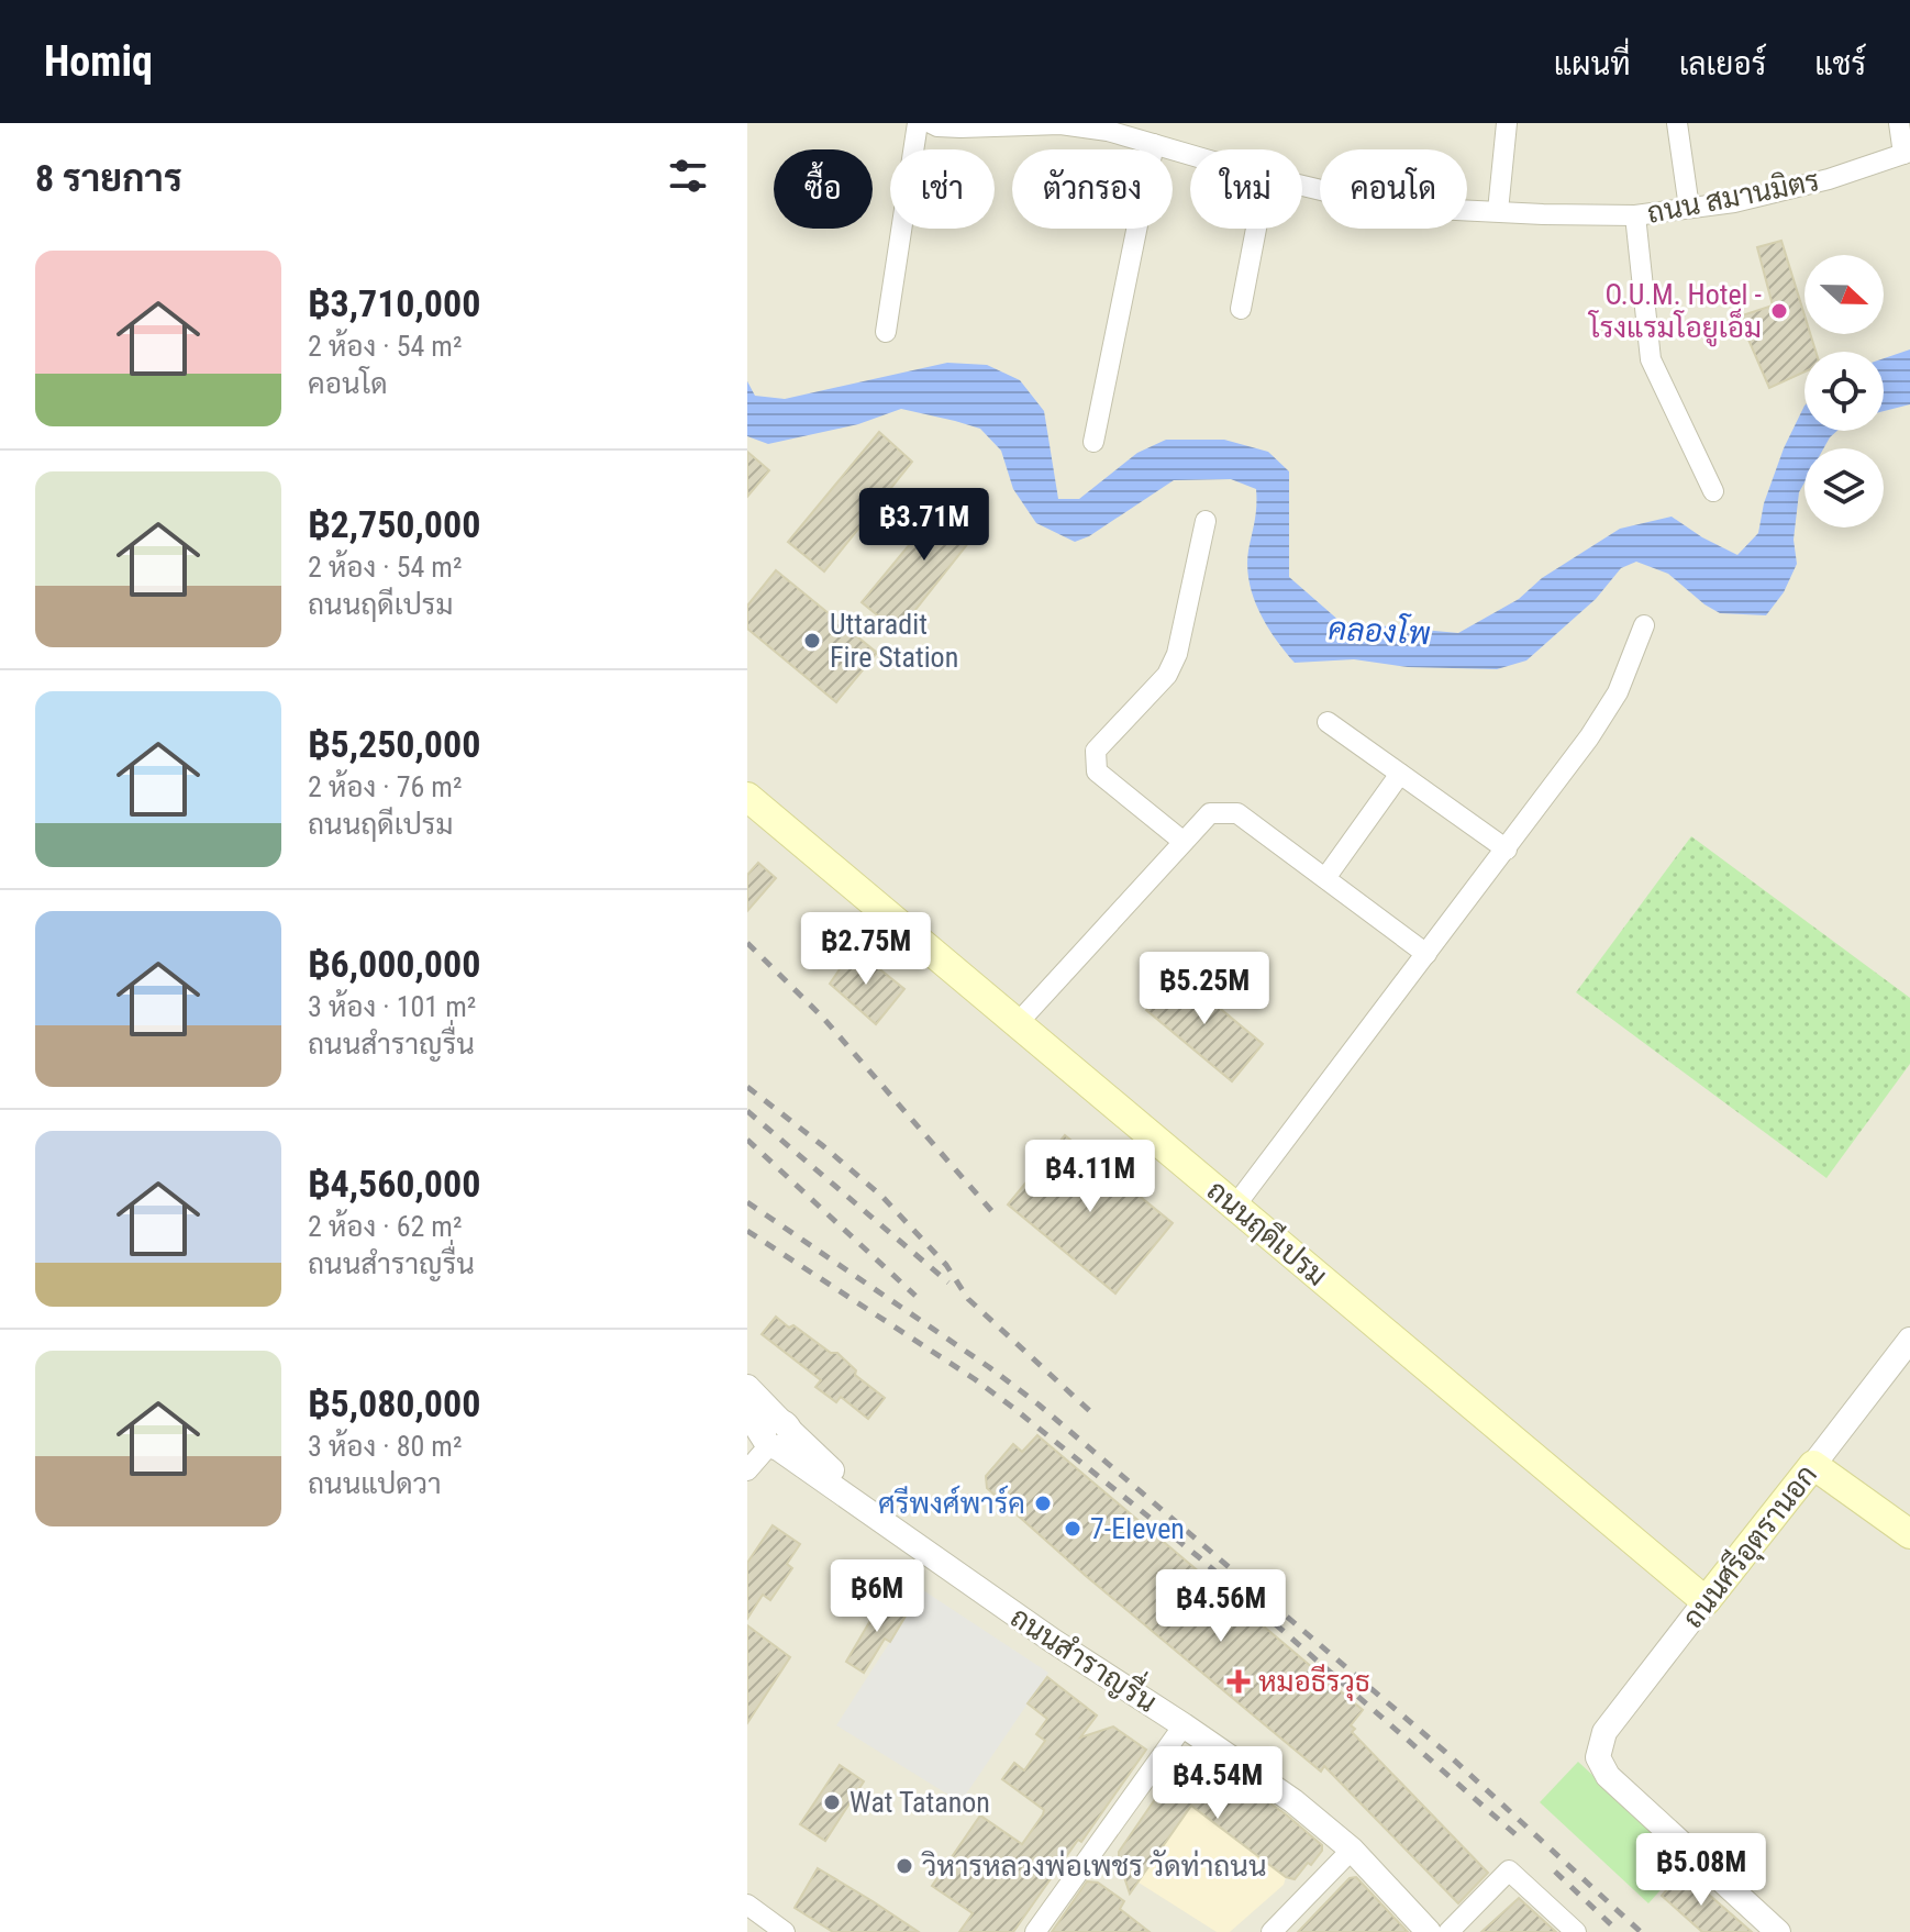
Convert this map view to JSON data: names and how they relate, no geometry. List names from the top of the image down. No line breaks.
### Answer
{"streets":{"main road":["ถนนฤดีเปรม","ถนนศรีอุตรานอก"],"street":["ถนน สมานมิตร","ถนนสำราญรื่น"]},"crossings":[["ถนนฤดีเปรม","ถนนศรีอุตรานอก"]],"water":["คลองโพ"],"places":{"other":["O.U.M. Hotel - โรงแรมโอยูเอ็ม","Uttaradit Fire Station","ศรีพงศ์พาร์ค","7-Eleven","Wat Tatanon","วิหารหลวงพ่อเพชร วัดท่าถนน"],"health":["หมอธีรวุธ"]},"north":"right","page":{"header":"Homiq","nav":["แผนที่","เลเยอร์","แชร์"],"heading":"8 รายการ","chip":["ซื้อ","เช่า","ตัวกรอง","ใหม่","คอนโด"],"list":[{"name":"฿3,710,000","note":"2 ห้อง · 54 m² · คอนโด"},{"name":"฿2,750,000","note":"2 ห้อง · 54 m² · ถนนฤดีเปรม"},{"name":"฿5,250,000","note":"2 ห้อง · 76 m² · ถนนฤดีเปรม"},{"name":"฿6,000,000","note":"3 ห้อง · 101 m² · ถนนสำราญรื่น"},{"name":"฿4,560,000","note":"2 ห้อง · 62 m² · ถนนสำราญรื่น"},{"name":"฿5,080,000","note":"3 ห้อง · 80 m² · ถนนแปดวา"}],"price":["฿3.71M","฿2.75M","฿5.25M","฿4.11M","฿6M","฿4.56M","฿4.54M","฿5.08M"]}}
